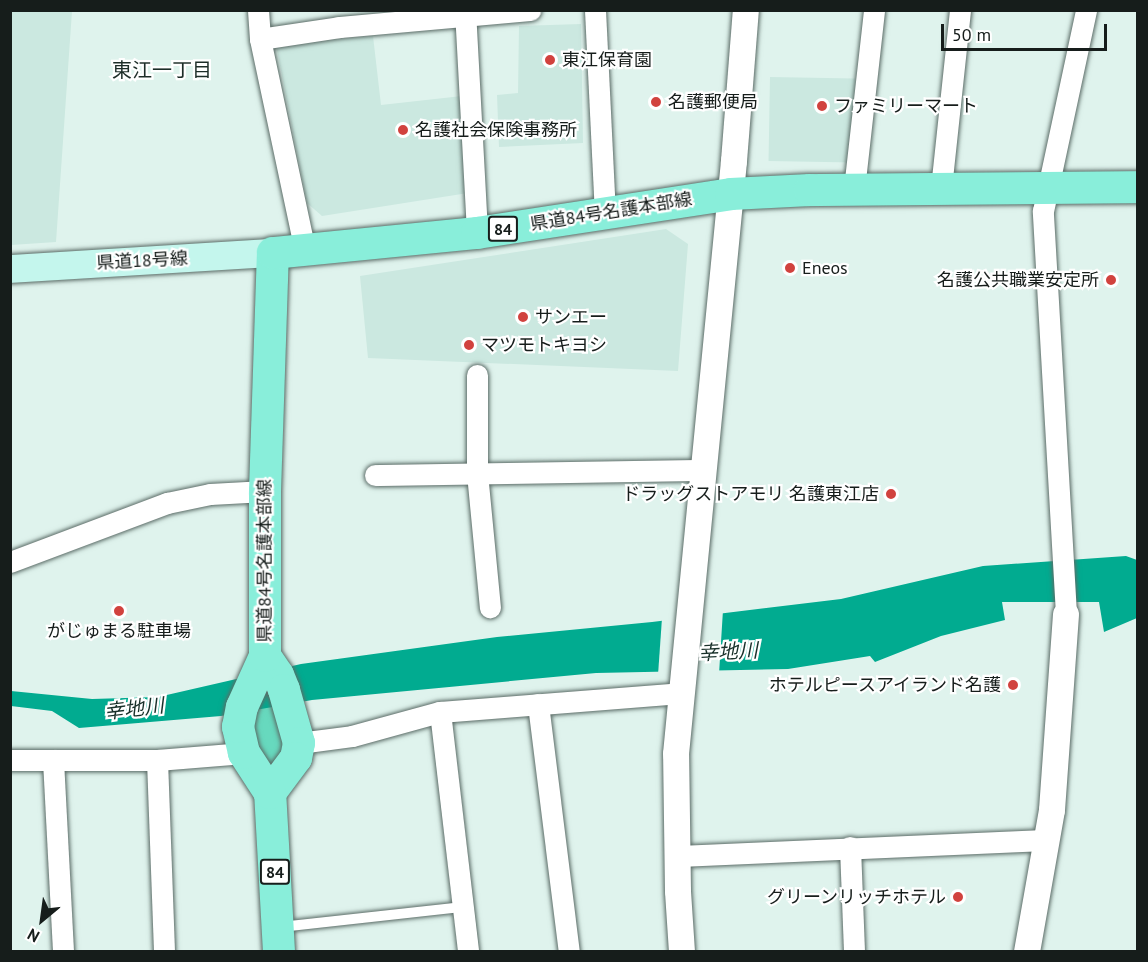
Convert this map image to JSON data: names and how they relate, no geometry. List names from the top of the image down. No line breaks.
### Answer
{"streets":{"main road":["県道84号名護本部線","84","県道18号線"]},"crossings":[["県道84号名護本部線","84"],["県道84号名護本部線","県道18号線"]],"districts":["東江一丁目"],"water":["幸地川"],"places":["東江保育園","名護郵便局","ファミリーマート","名護社会保険事務所","Eneos","名護公共職業安定所","サンエー","マツモトキヨシ","ドラッグストアモリ 名護東江店","がじゅまる駐車場","ホテルピースアイランド名護","グリーンリッチホテル"],"scale_bar":"50 m","north":"bottom left"}
